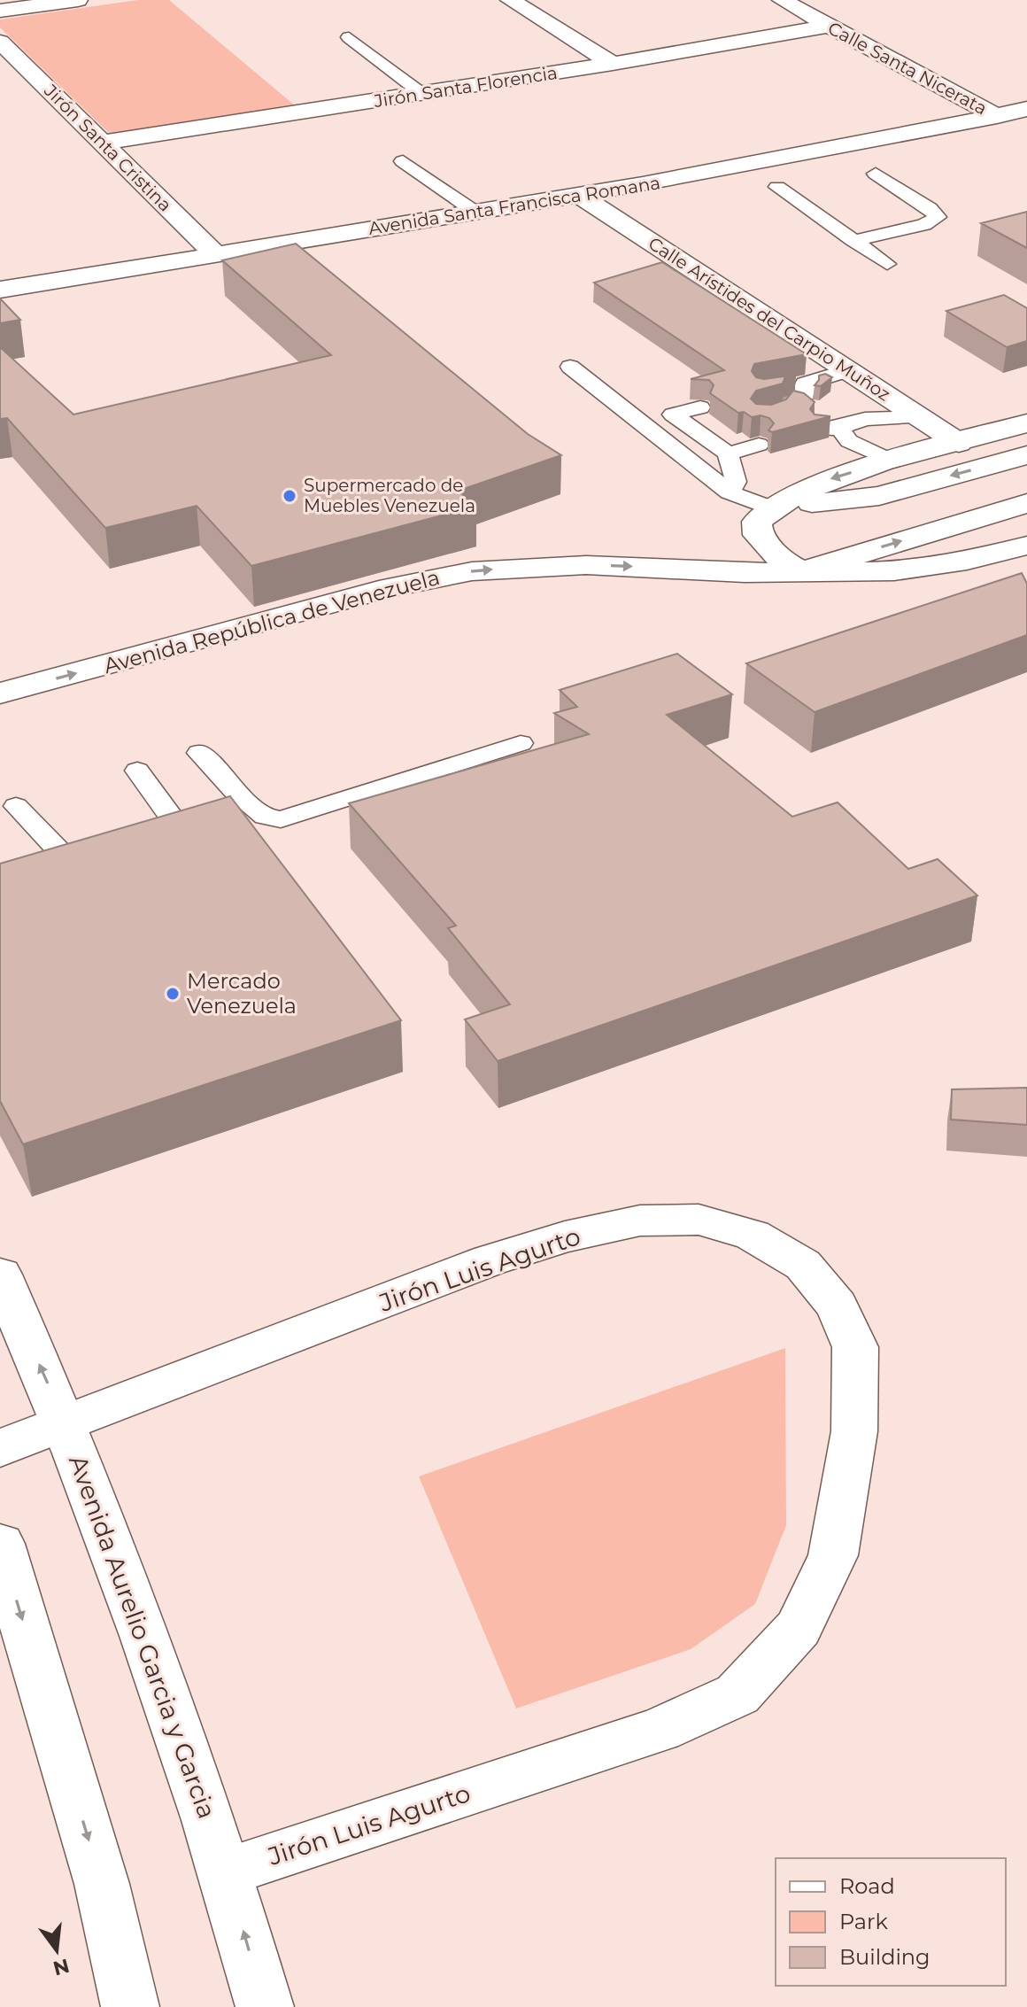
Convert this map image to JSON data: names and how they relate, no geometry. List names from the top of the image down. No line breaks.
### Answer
{"streets":{"street":["Calle Santa Nicerata","Jirón Santa Florencia","Jirón Santa Cristina","Avenida Santa Francisca Romana","Calle Arístides del Carpio Muñoz","Avenida República de Venezuela","Jirón Luis Agurto","Avenida Aurelio Garcia y Garcia"]},"crossings":[["Calle Santa Nicerata","Jirón Santa Florencia"],["Calle Santa Nicerata","Avenida Santa Francisca Romana"],["Jirón Santa Florencia","Jirón Santa Cristina"],["Jirón Santa Cristina","Avenida Santa Francisca Romana"],["Avenida Santa Francisca Romana","Calle Arístides del Carpio Muñoz"],["Jirón Luis Agurto","Avenida Aurelio Garcia y Garcia"]],"places":["Supermercado de Muebles Venezuela","Mercado Venezuela"],"legend":["Road","Park","Building"],"north":"bottom"}
